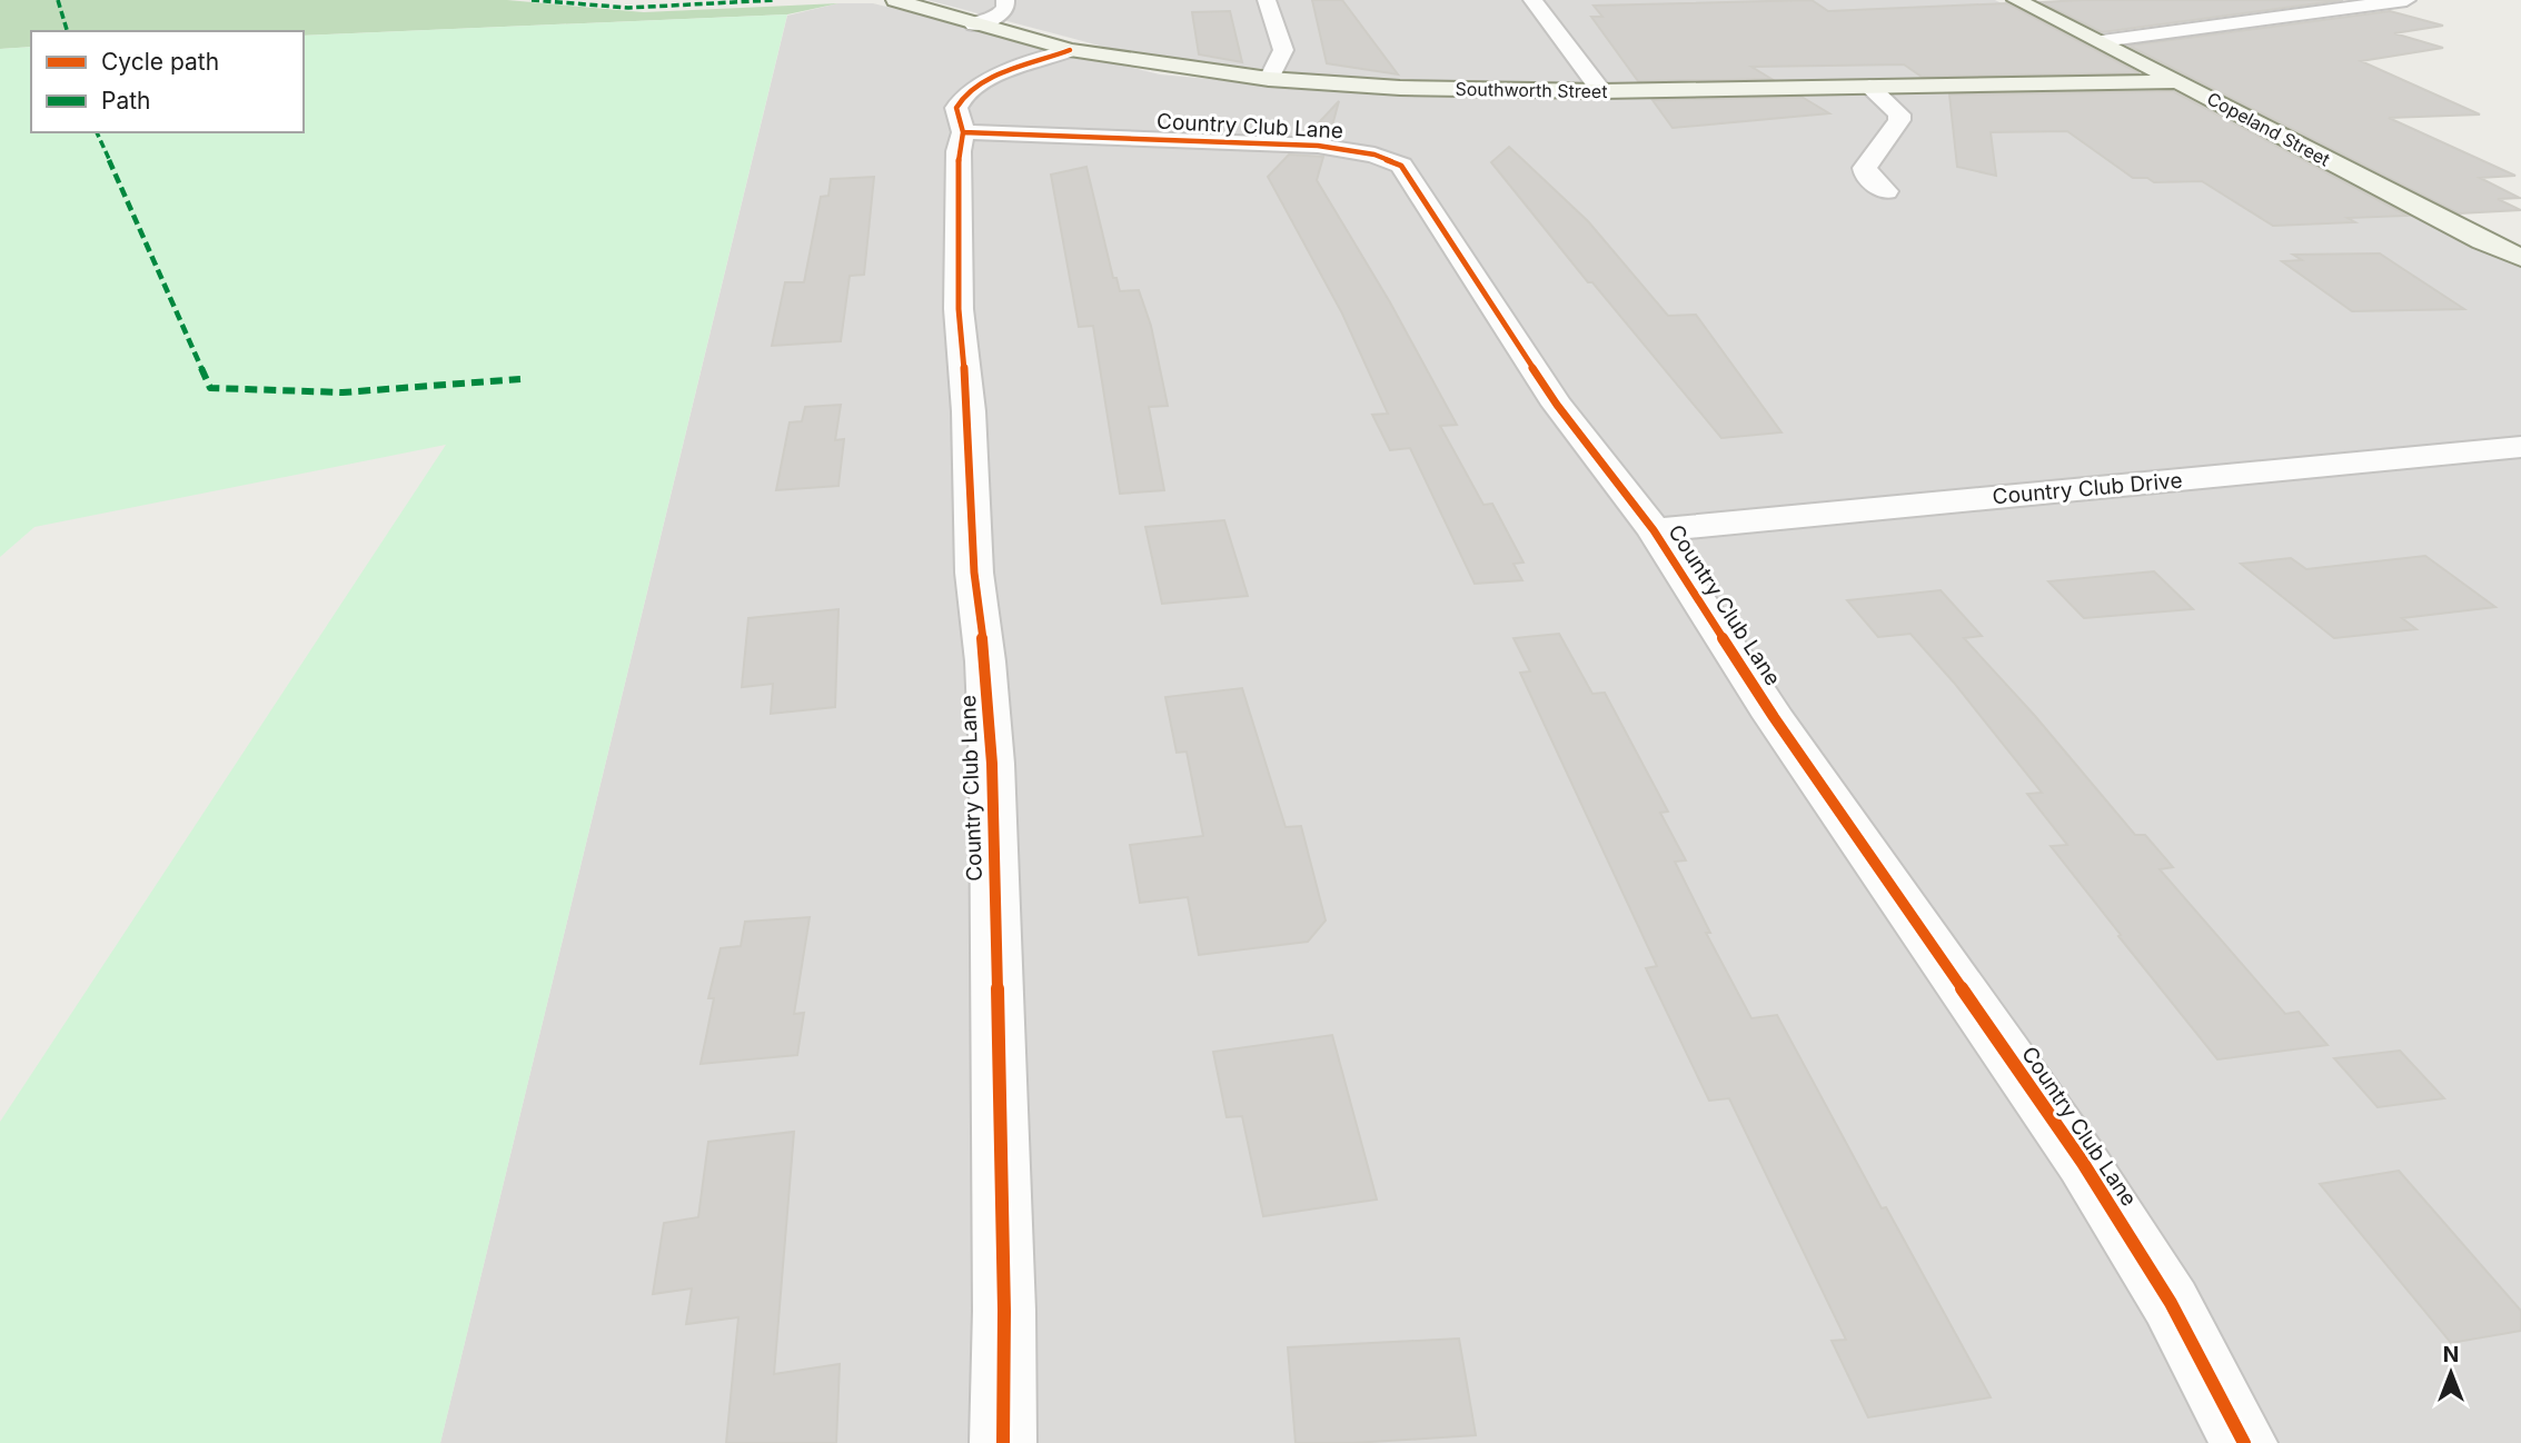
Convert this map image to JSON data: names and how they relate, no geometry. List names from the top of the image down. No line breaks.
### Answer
{"streets":{"street":["Southworth Street","Country Club Lane","Copeland Street","Country Club Drive"]},"crossings":[["Southworth Street","Country Club Lane"],["Southworth Street","Copeland Street"],["Country Club Lane","Country Club Drive"]],"legend":["Cycle path","Path"],"north":"top"}
